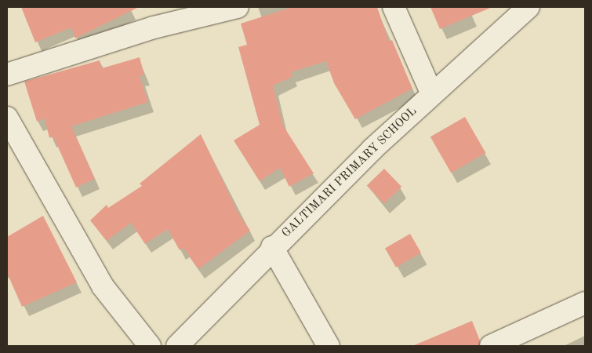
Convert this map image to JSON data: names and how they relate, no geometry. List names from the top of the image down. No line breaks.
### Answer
{"streets":{"street":["GALTIMARI PRIMARY SCHOOL"]}}
